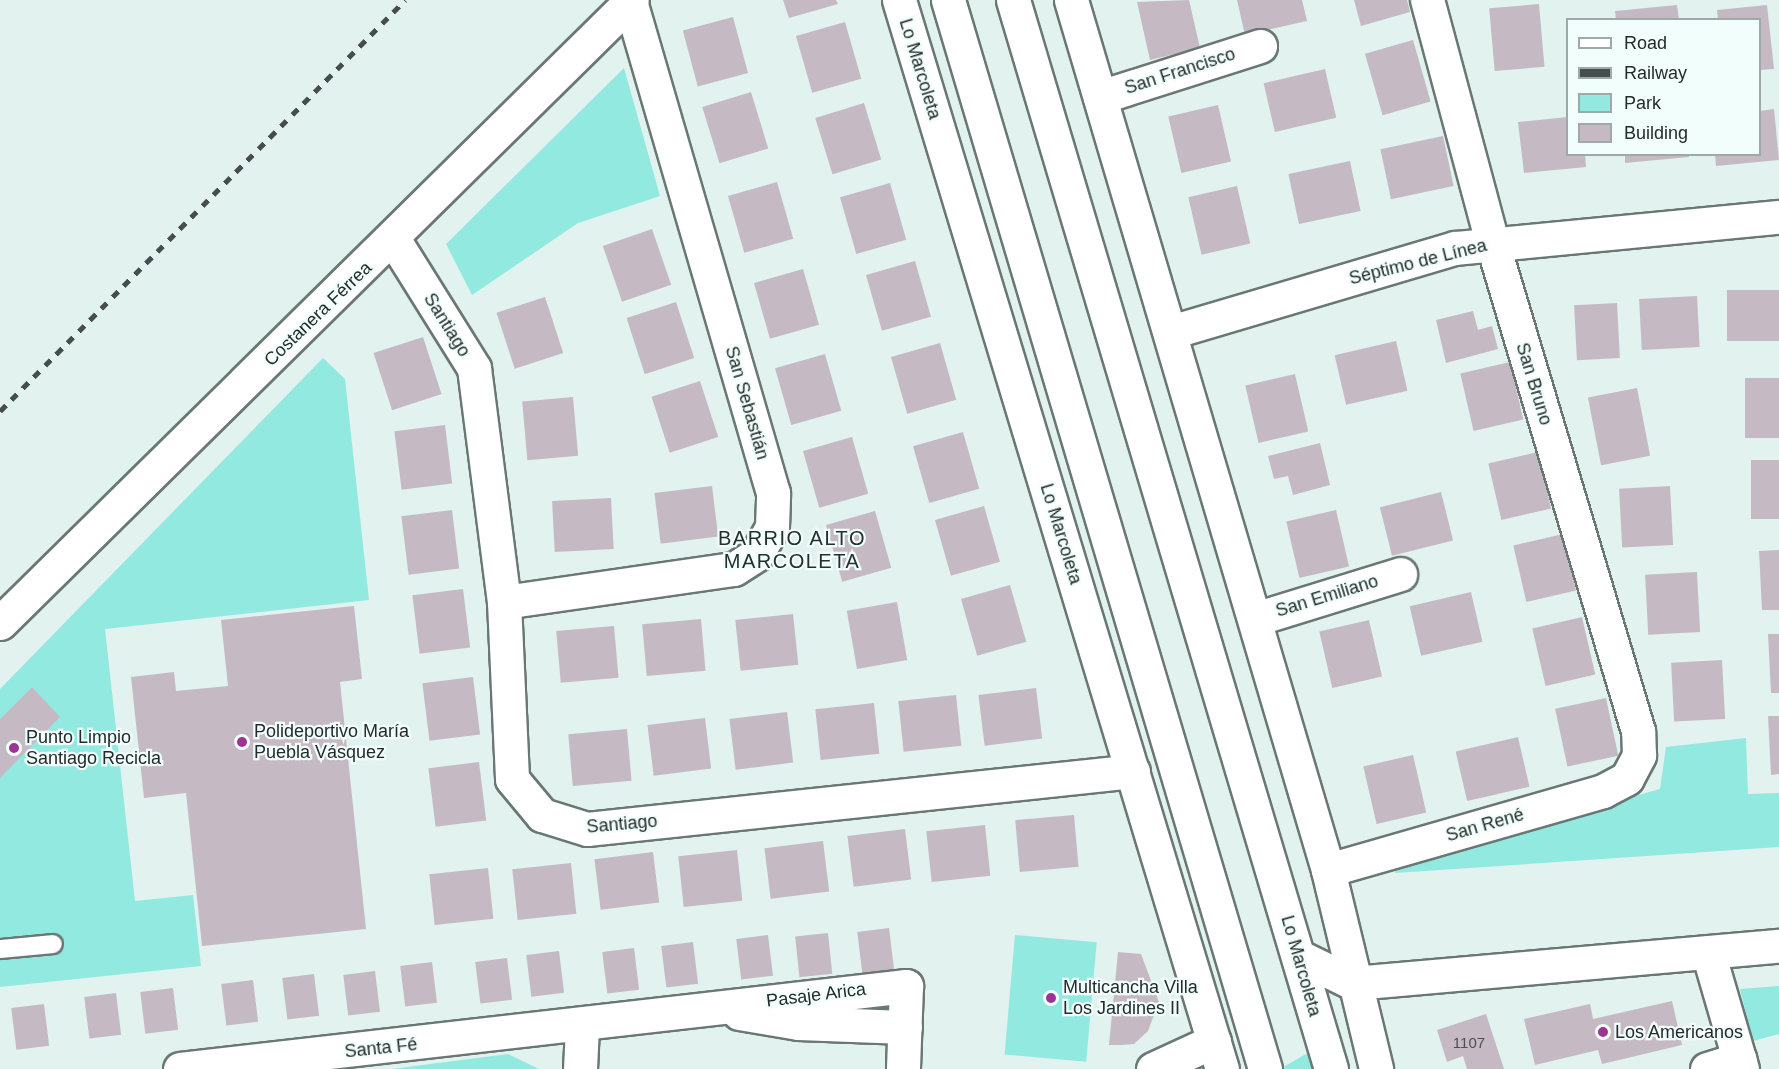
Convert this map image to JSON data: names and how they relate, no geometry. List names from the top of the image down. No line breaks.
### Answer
{"streets":{"street":["Lo Marcoleta","San Francisco","Séptimo de Línea","Costanera Férrea","Santiago","San Bruno","San Sebastián","San Emiliano","San René","Pasaje Arica","Santa Fé"]},"crossings":[["Lo Marcoleta","Santiago"],["Séptimo de Línea","San Bruno"],["Costanera Férrea","Santiago"],["Costanera Férrea","San Sebastián"],["Santiago","San Sebastián"],["San Bruno","San René"],["Pasaje Arica","Santa Fé"]],"districts":["BARRIO ALTO MARCOLETA"],"places":["Polideportivo María Puebla Vásquez","Punto Limpio Santiago Recicla","Multicancha Villa Los Jardines II","Los Americanos"],"house_numbers":["1107"],"legend":["Road","Railway","Park","Building"]}
